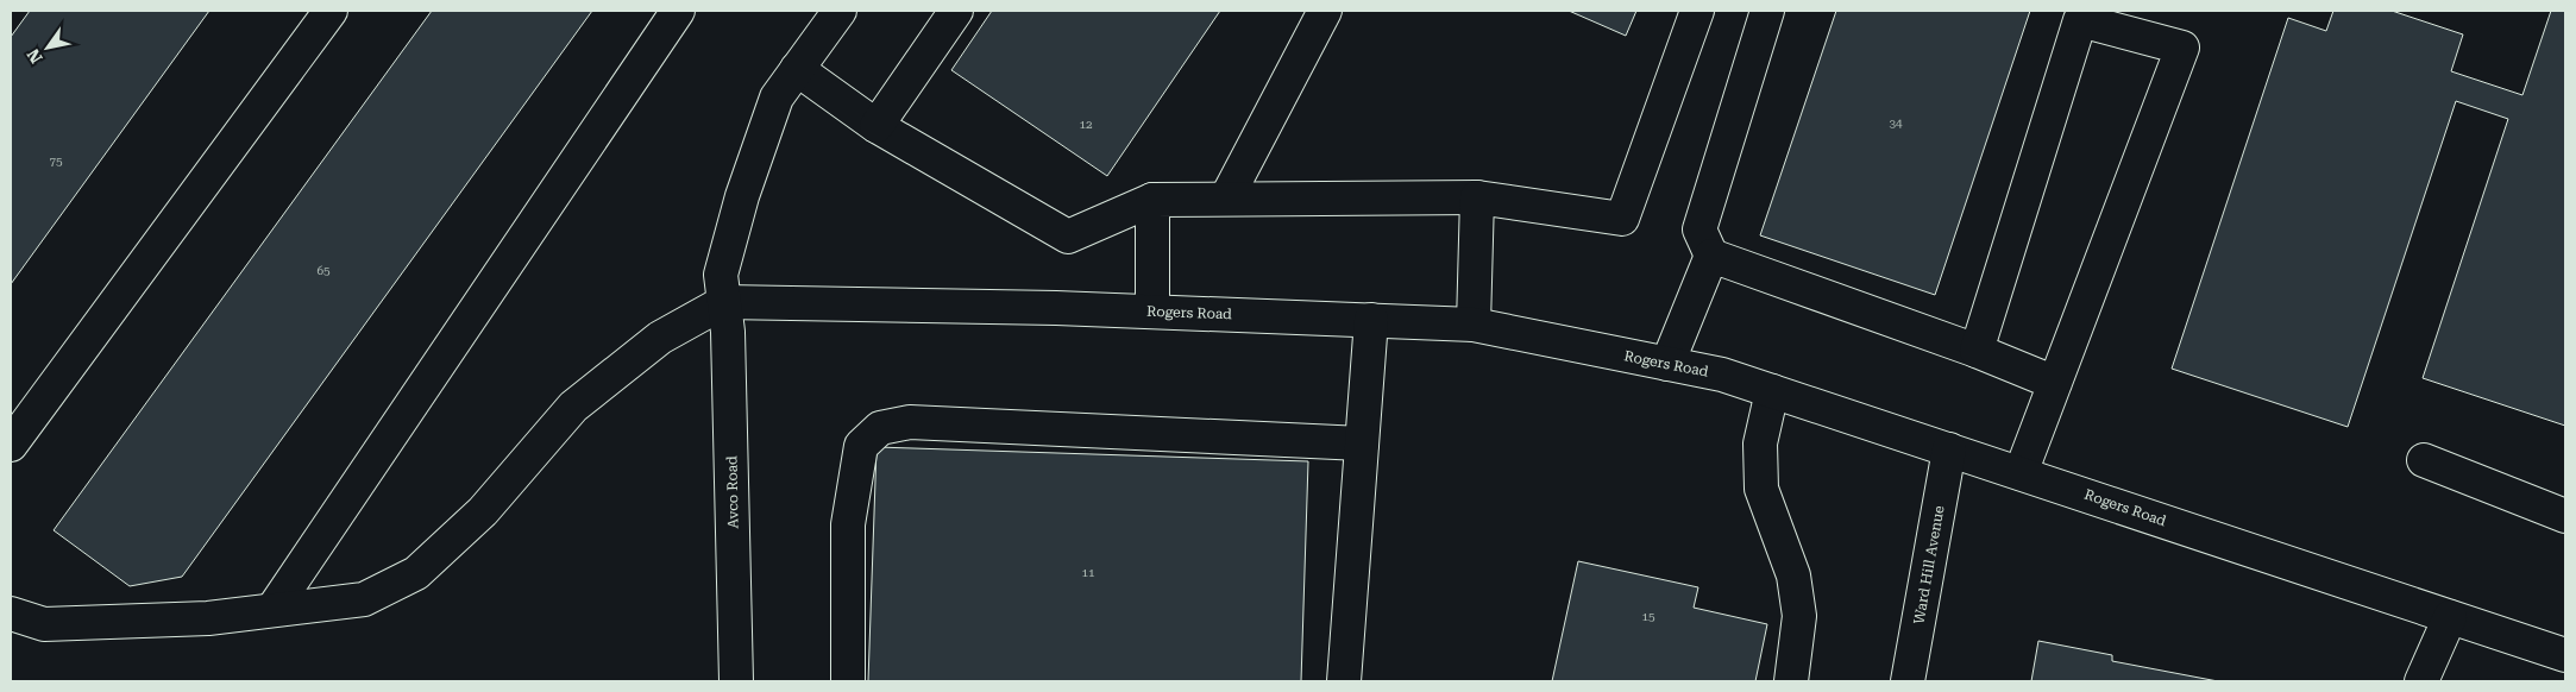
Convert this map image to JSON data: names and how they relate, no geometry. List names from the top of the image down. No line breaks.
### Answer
{"streets":{"street":["Rogers Road","Avco Road","Ward Hill Avenue"]},"crossings":[["Rogers Road","Avco Road"],["Rogers Road","Ward Hill Avenue"]],"house_numbers":["34","12","75","65","11","15"],"north":"bottom left"}
